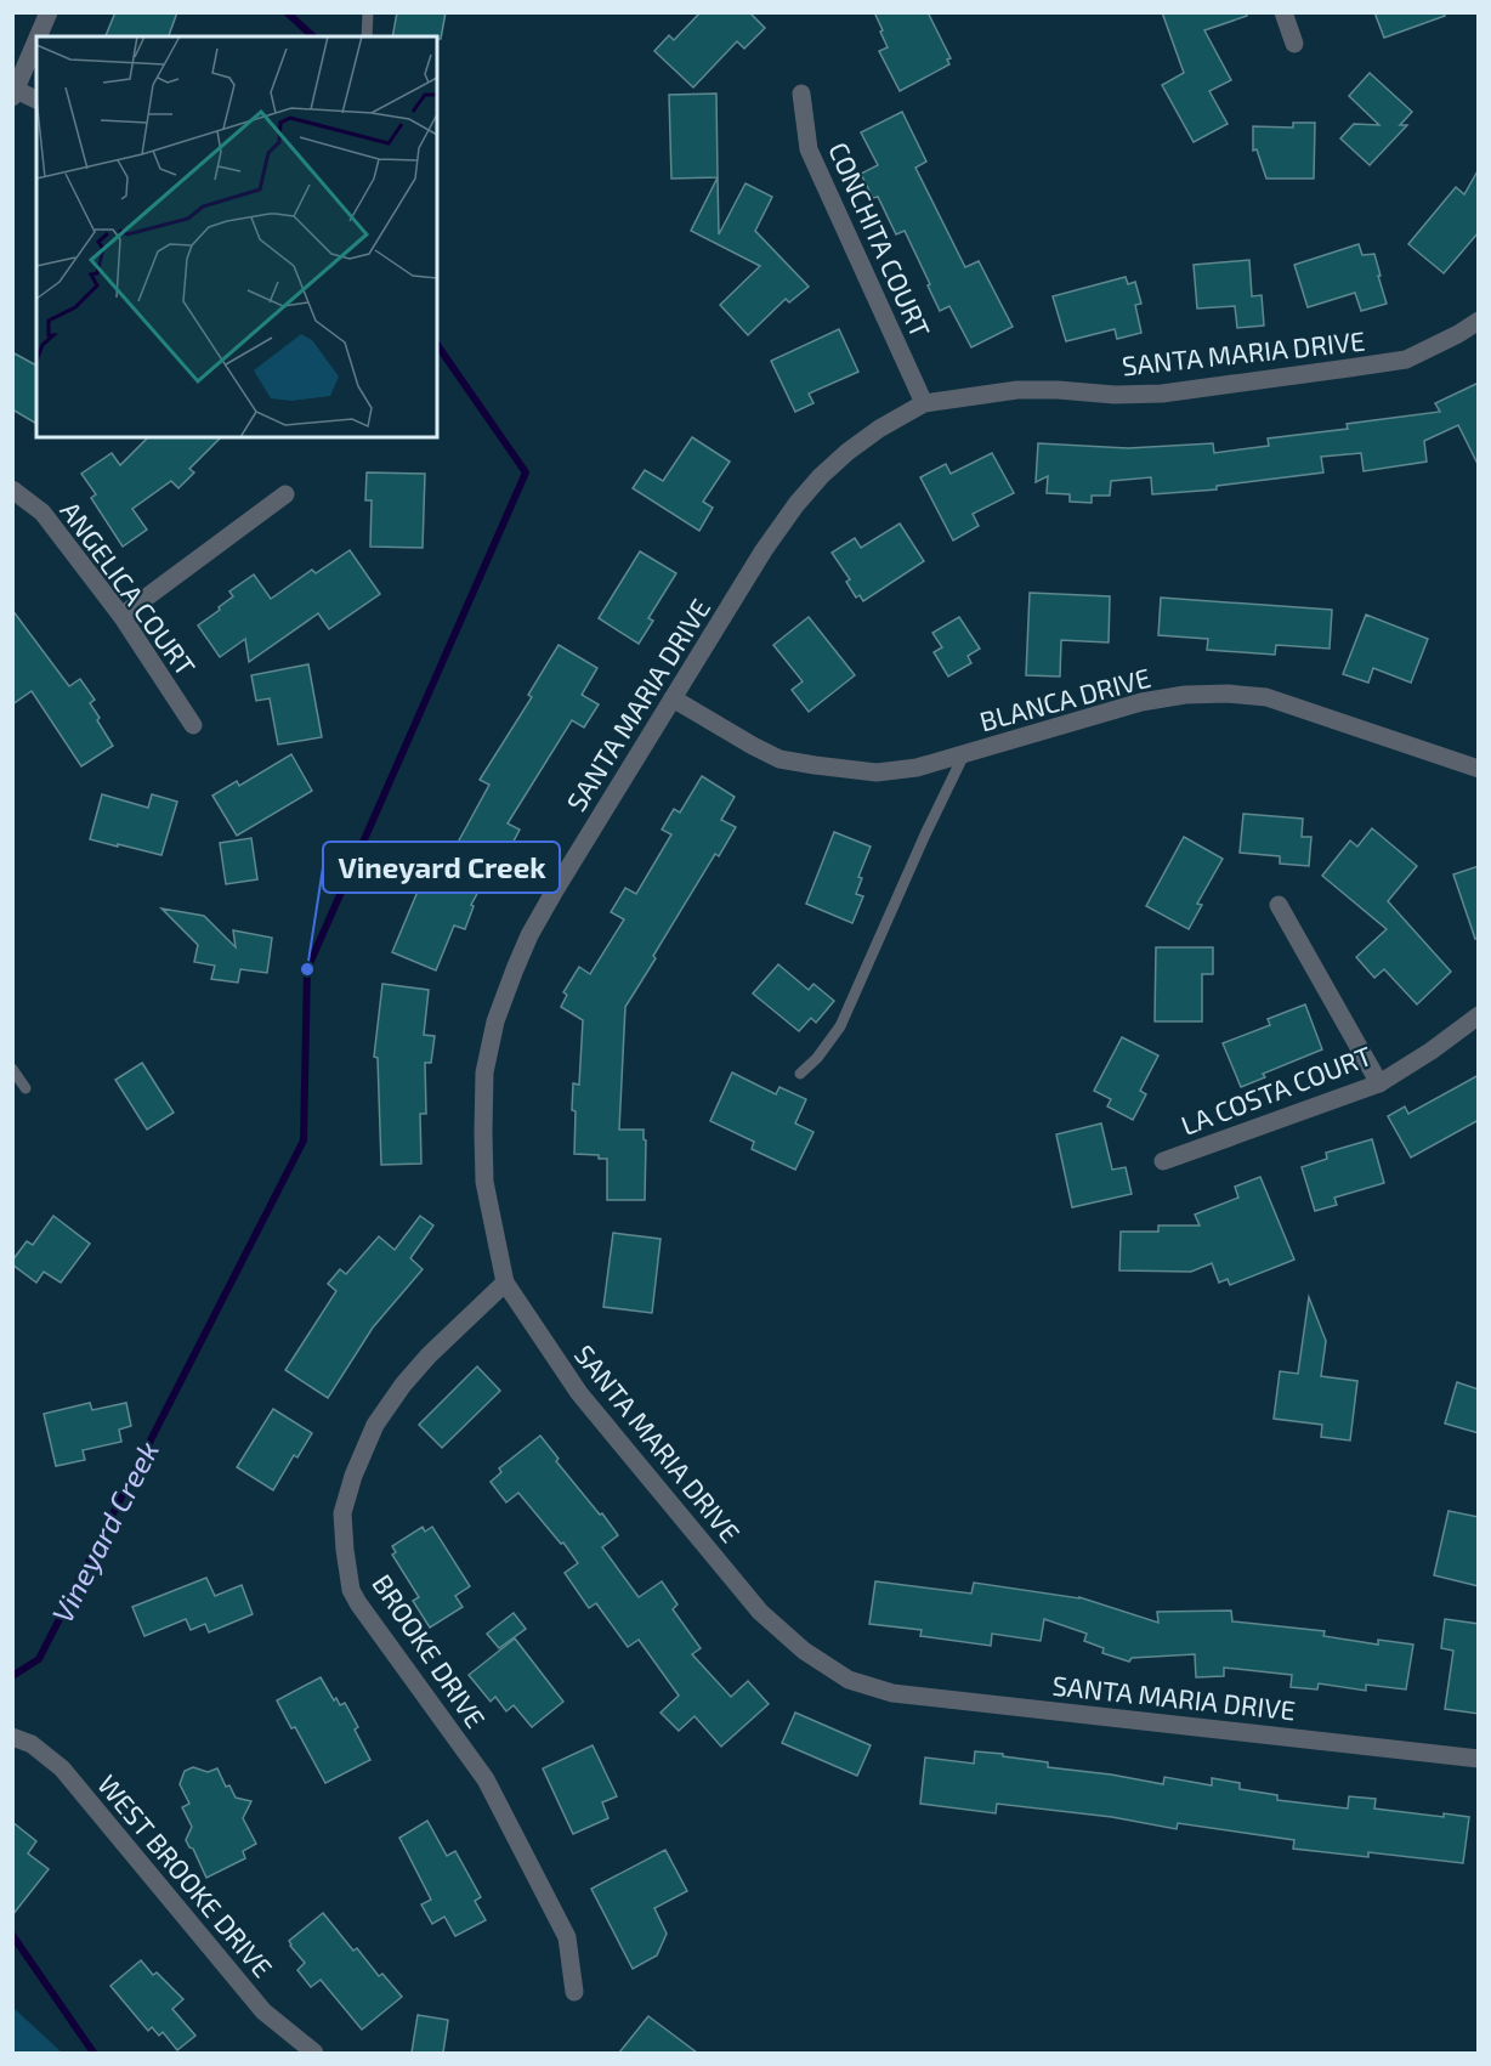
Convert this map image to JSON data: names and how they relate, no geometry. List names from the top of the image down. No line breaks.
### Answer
{"streets":{"street":["CONCHITA COURT","SANTA MARIA DRIVE","ANGELICA COURT","BLANCA DRIVE","LA COSTA COURT","BROOKE DRIVE","WEST BROOKE DRIVE"]},"crossings":[["CONCHITA COURT","SANTA MARIA DRIVE"],["SANTA MARIA DRIVE","BLANCA DRIVE"],["SANTA MARIA DRIVE","BROOKE DRIVE"]],"water":["Vineyard Creek"],"places":["Vineyard Creek"]}
